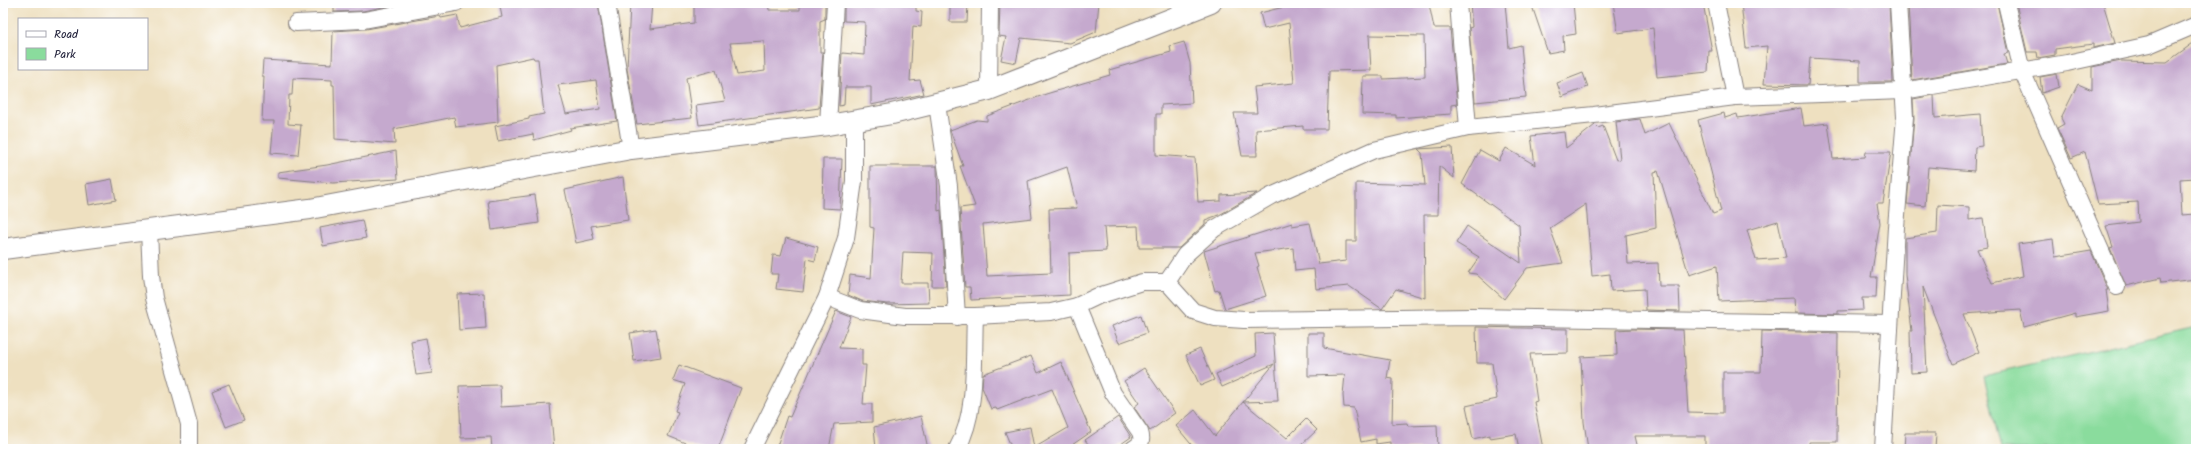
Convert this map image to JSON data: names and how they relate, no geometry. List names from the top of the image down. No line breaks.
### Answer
{"legend":["Road","Park"]}
